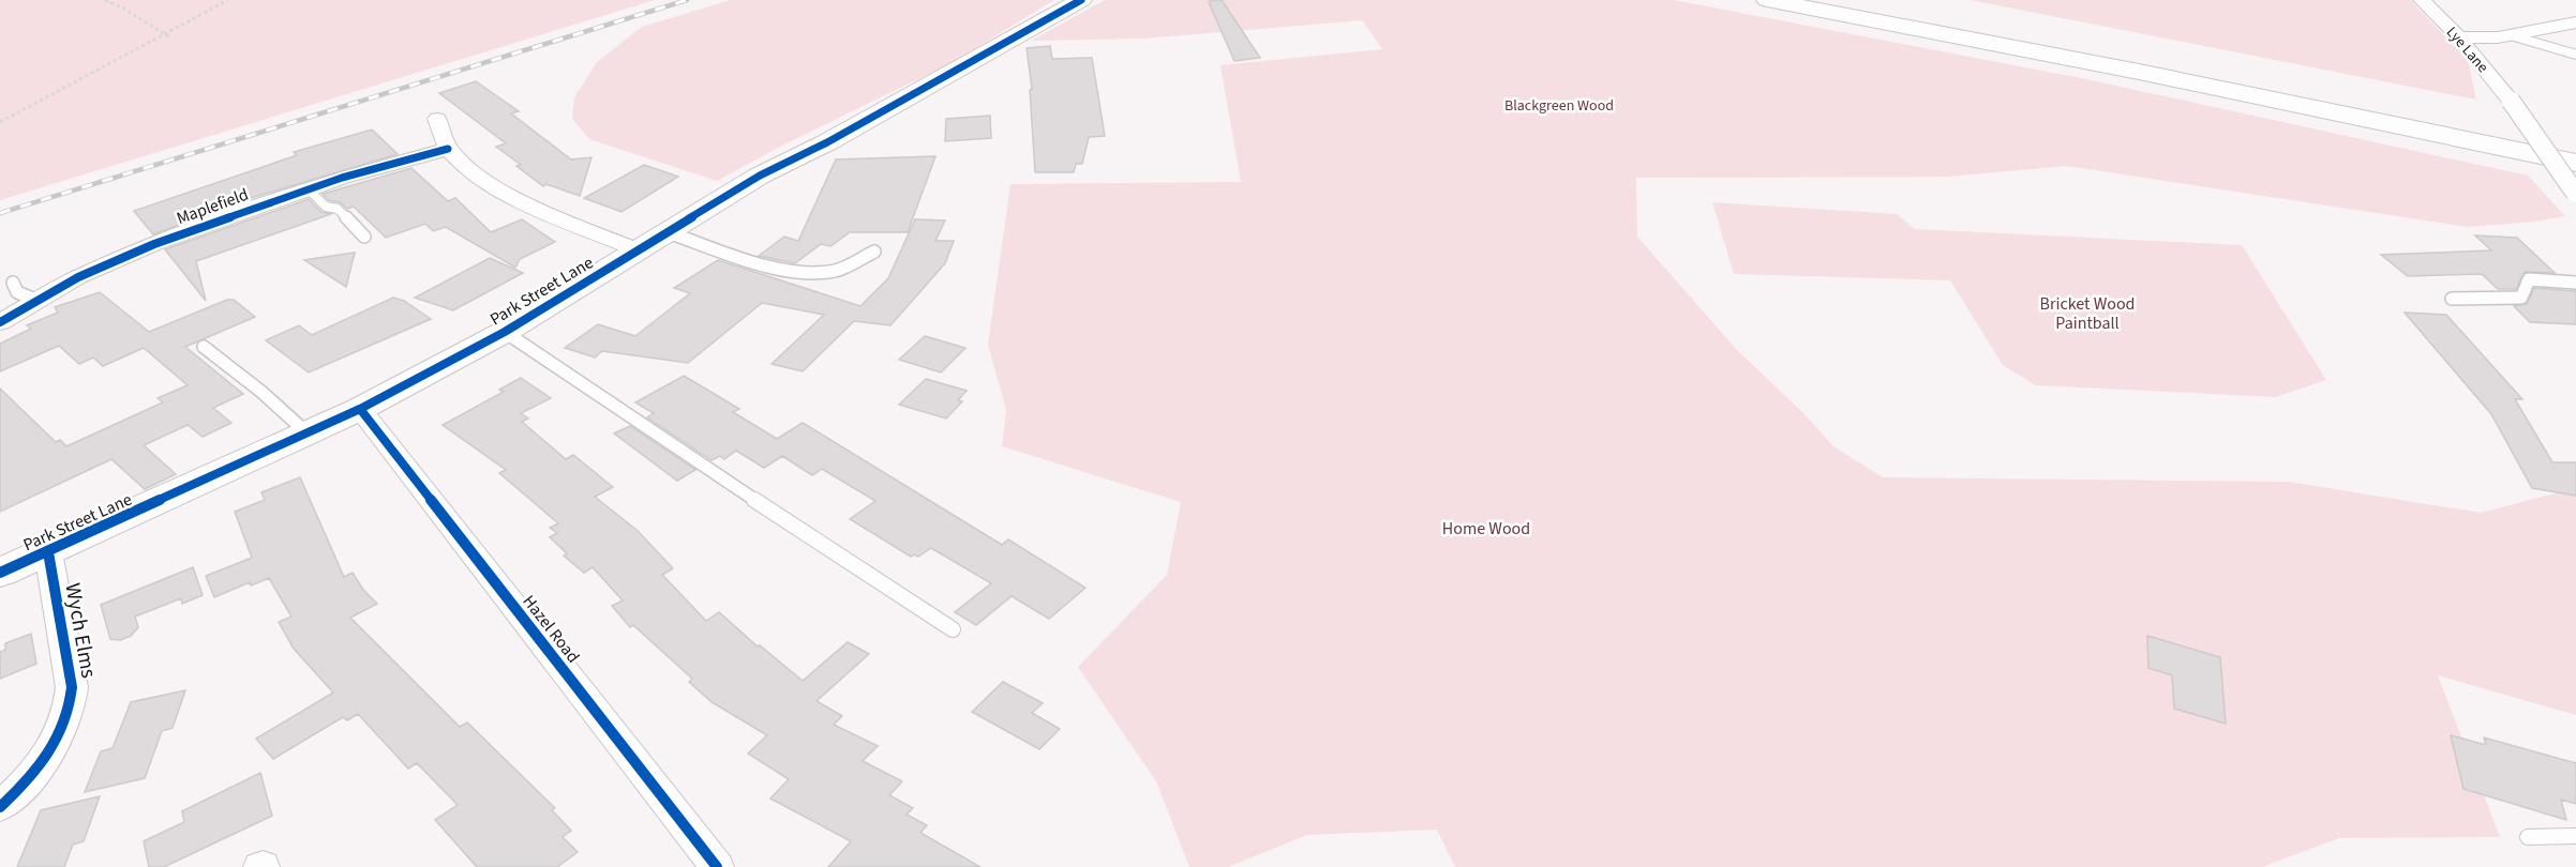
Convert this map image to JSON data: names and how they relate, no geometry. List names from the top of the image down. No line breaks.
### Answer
{"streets":{"main road":["Park Street Lane"],"street":["Lye Lane","Maplefield","Hazel Road","Wych Elms"]},"crossings":[["Park Street Lane","Hazel Road"],["Park Street Lane","Wych Elms"]],"parks":["Blackgreen Wood","Bricket Wood Paintball","Home Wood"]}
